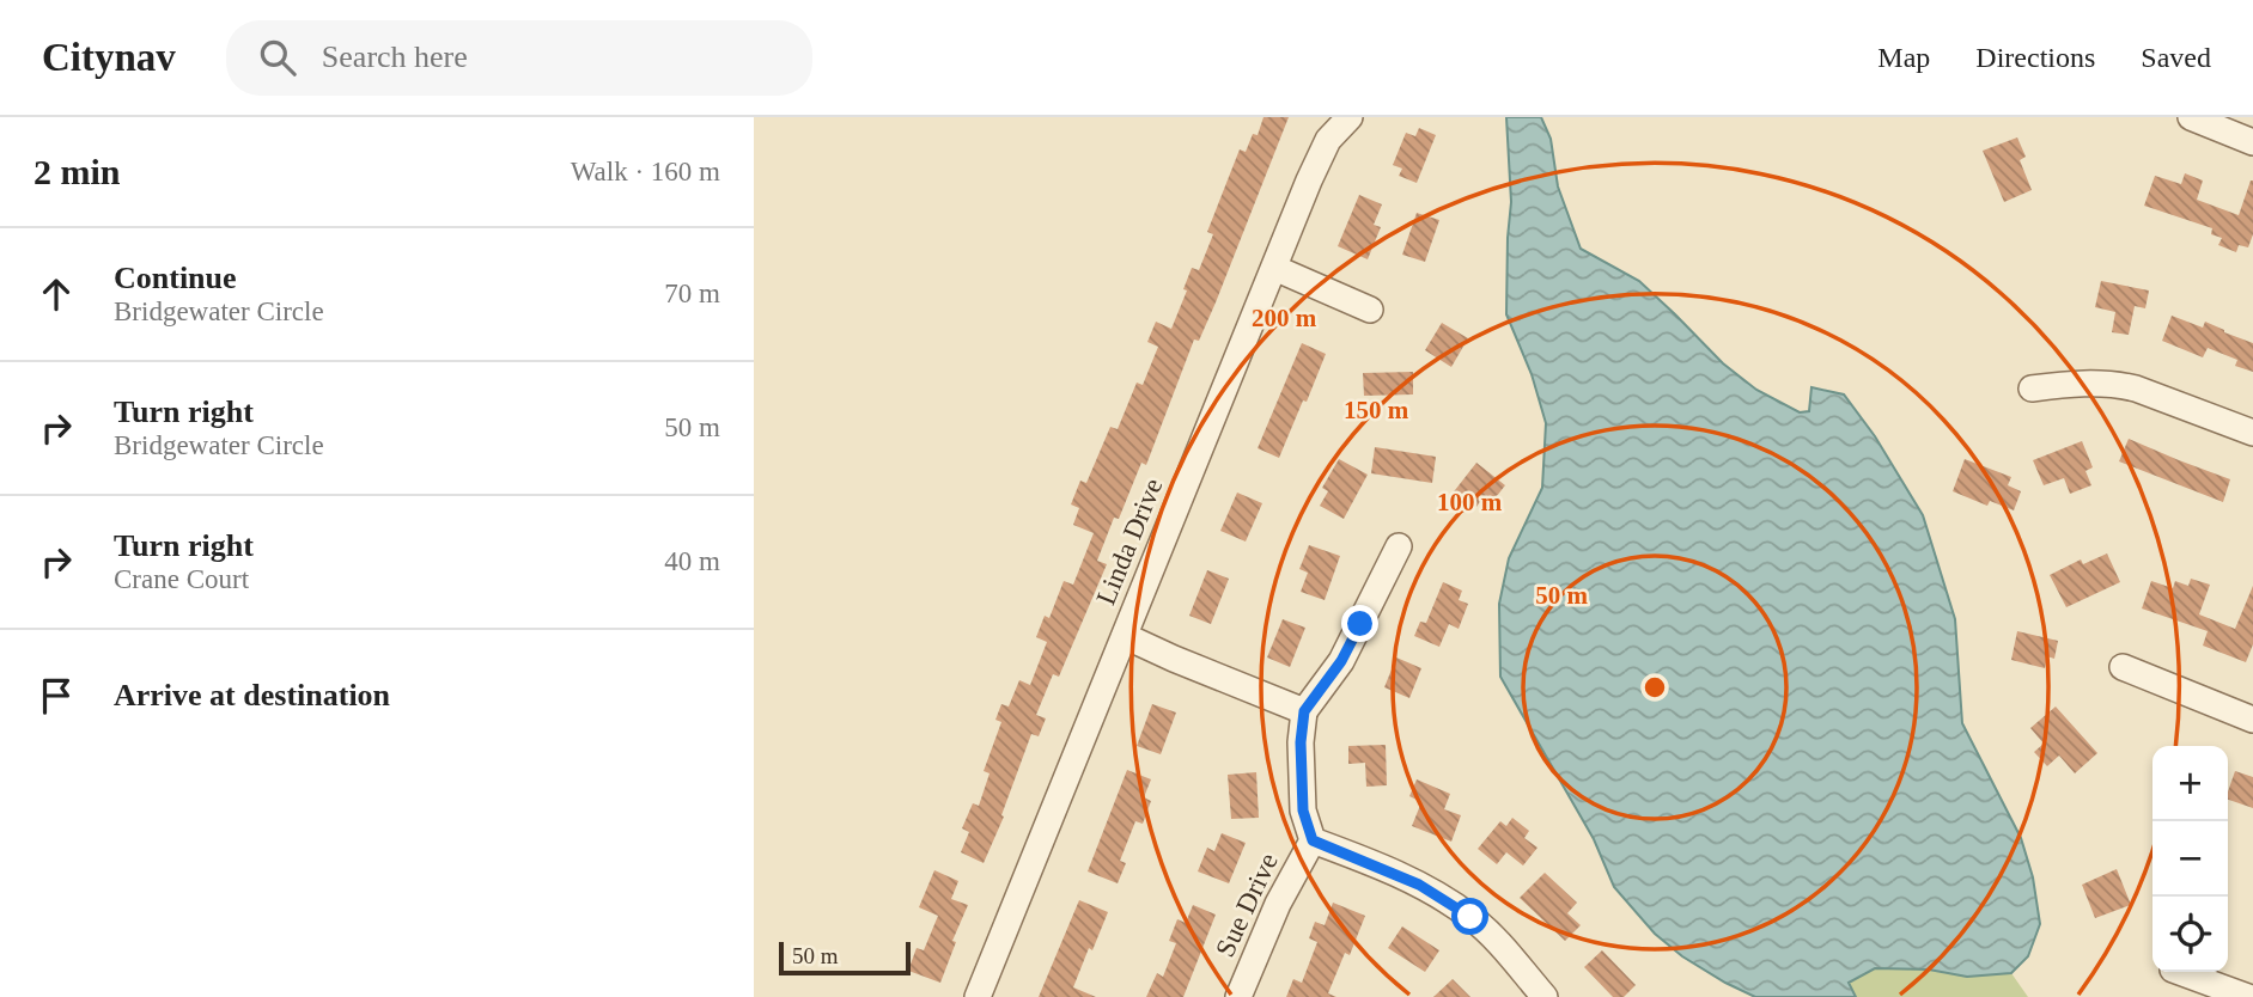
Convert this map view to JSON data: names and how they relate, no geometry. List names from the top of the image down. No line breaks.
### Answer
{"streets":{"street":["Linda Drive","Sue Drive"]},"scale_bar":"50 m","page":{"header":"Citynav","search":"Search here","nav":["Map","Directions","Saved"],"heading":["2 min","Walk · 160 m"],"list":[["Continue","Bridgewater Circle","70 m"],["Turn right","Bridgewater Circle","50 m"],["Turn right","Crane Court","40 m"],"Arrive at destination"],"map_buttons":["+","−"],"scale":"50 m"},"rings":["200 m","150 m","100 m","50 m"]}
